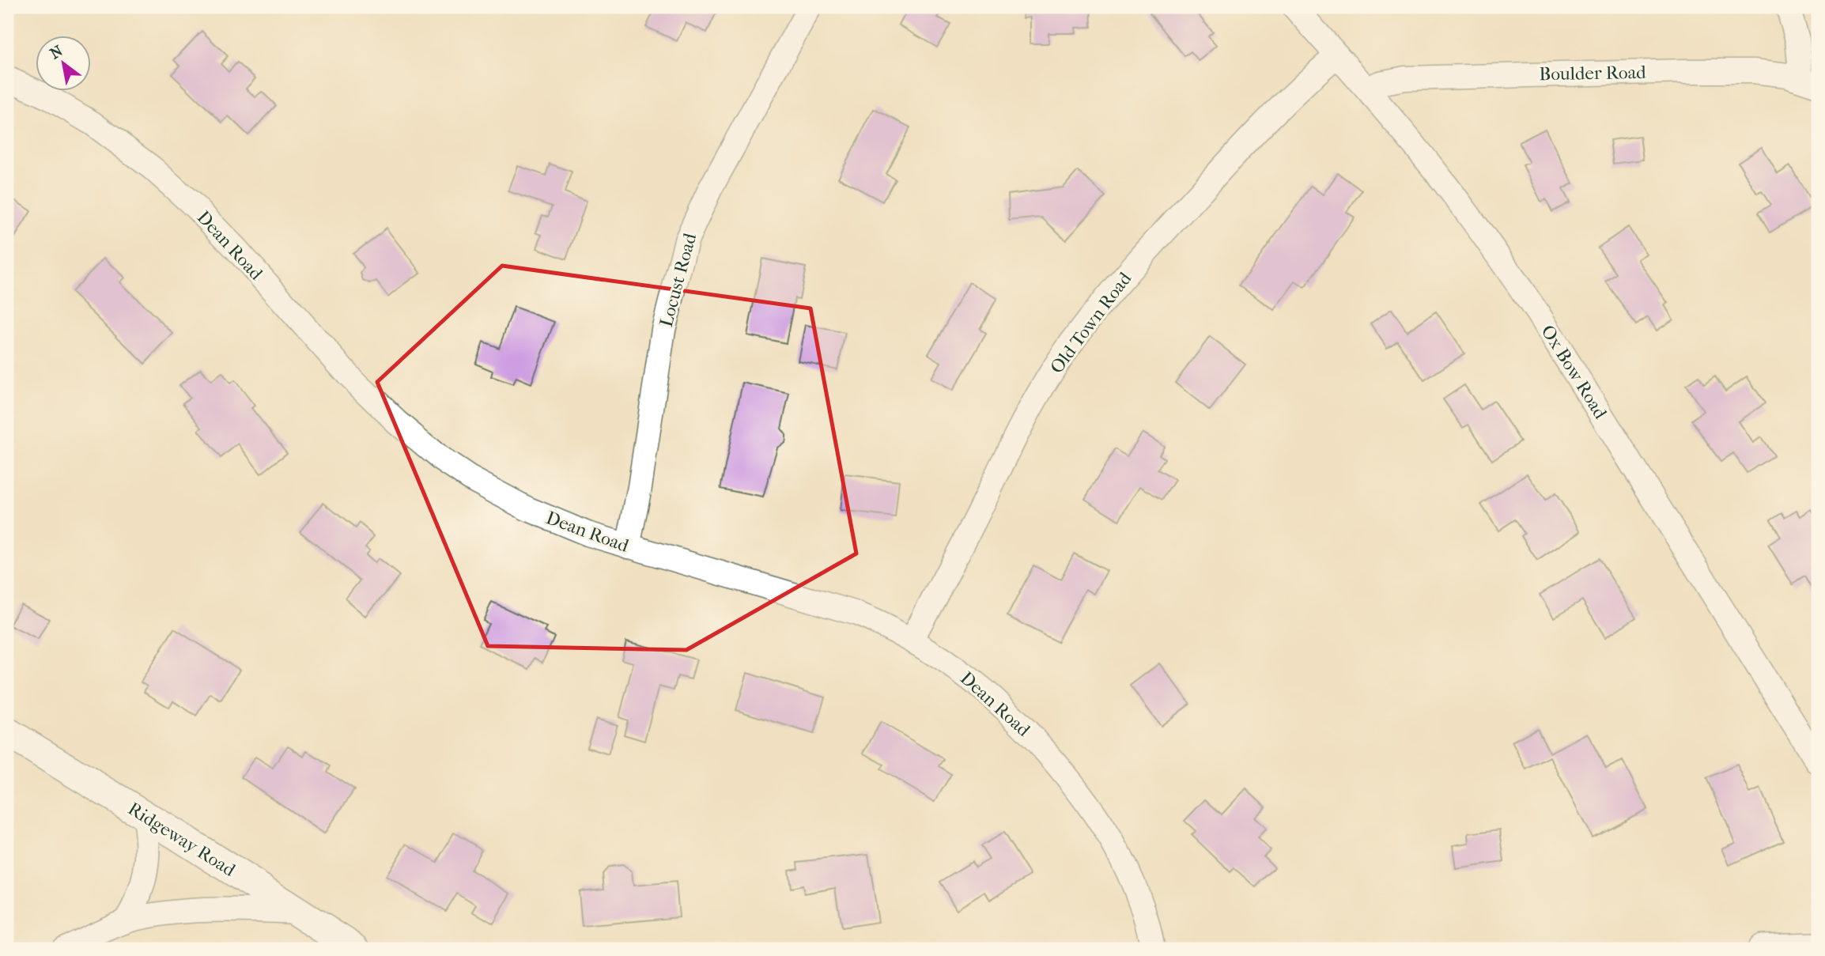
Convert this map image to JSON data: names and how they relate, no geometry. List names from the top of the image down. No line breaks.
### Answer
{"streets":{"street":["Boulder Road","Dean Road","Locust Road","Old Town Road","Ox Bow Road","Ridgeway Road"]},"crossings":[["Boulder Road","Ox Bow Road"],["Dean Road","Locust Road"],["Dean Road","Old Town Road"],["Old Town Road","Ox Bow Road"]],"north":"top left"}
